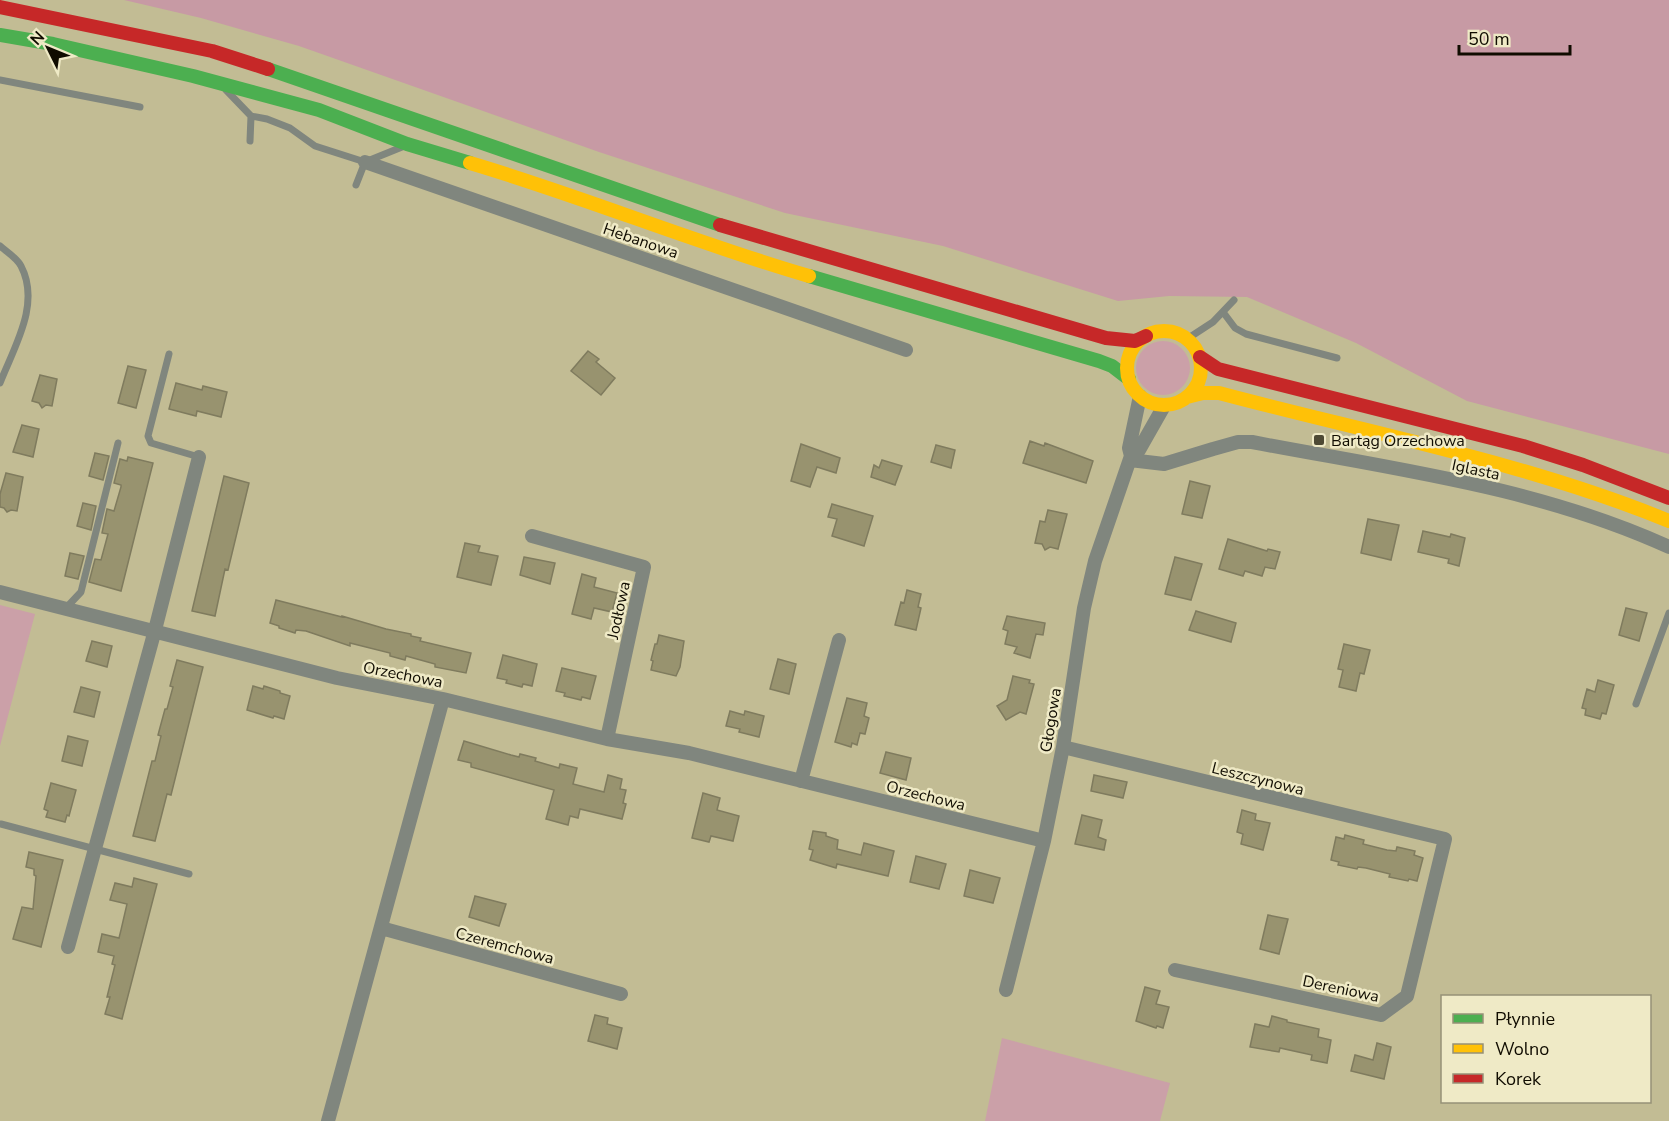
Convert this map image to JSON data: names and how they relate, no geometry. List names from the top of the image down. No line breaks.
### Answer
{"streets":{"street":["Hebanowa","Iglasta","Jodłowa","Orzechowa","Głogowa","Leszczynowa","Czeremchowa","Dereniowa"]},"crossings":[["Iglasta","Głogowa"],["Jodłowa","Orzechowa"],["Orzechowa","Głogowa"],["Głogowa","Leszczynowa"],["Leszczynowa","Dereniowa"]],"places":{"transit":["Bartąg Orzechowa"]},"legend":["Płynnie","Wolno","Korek"],"scale_bar":"50 m","north":"top left"}
